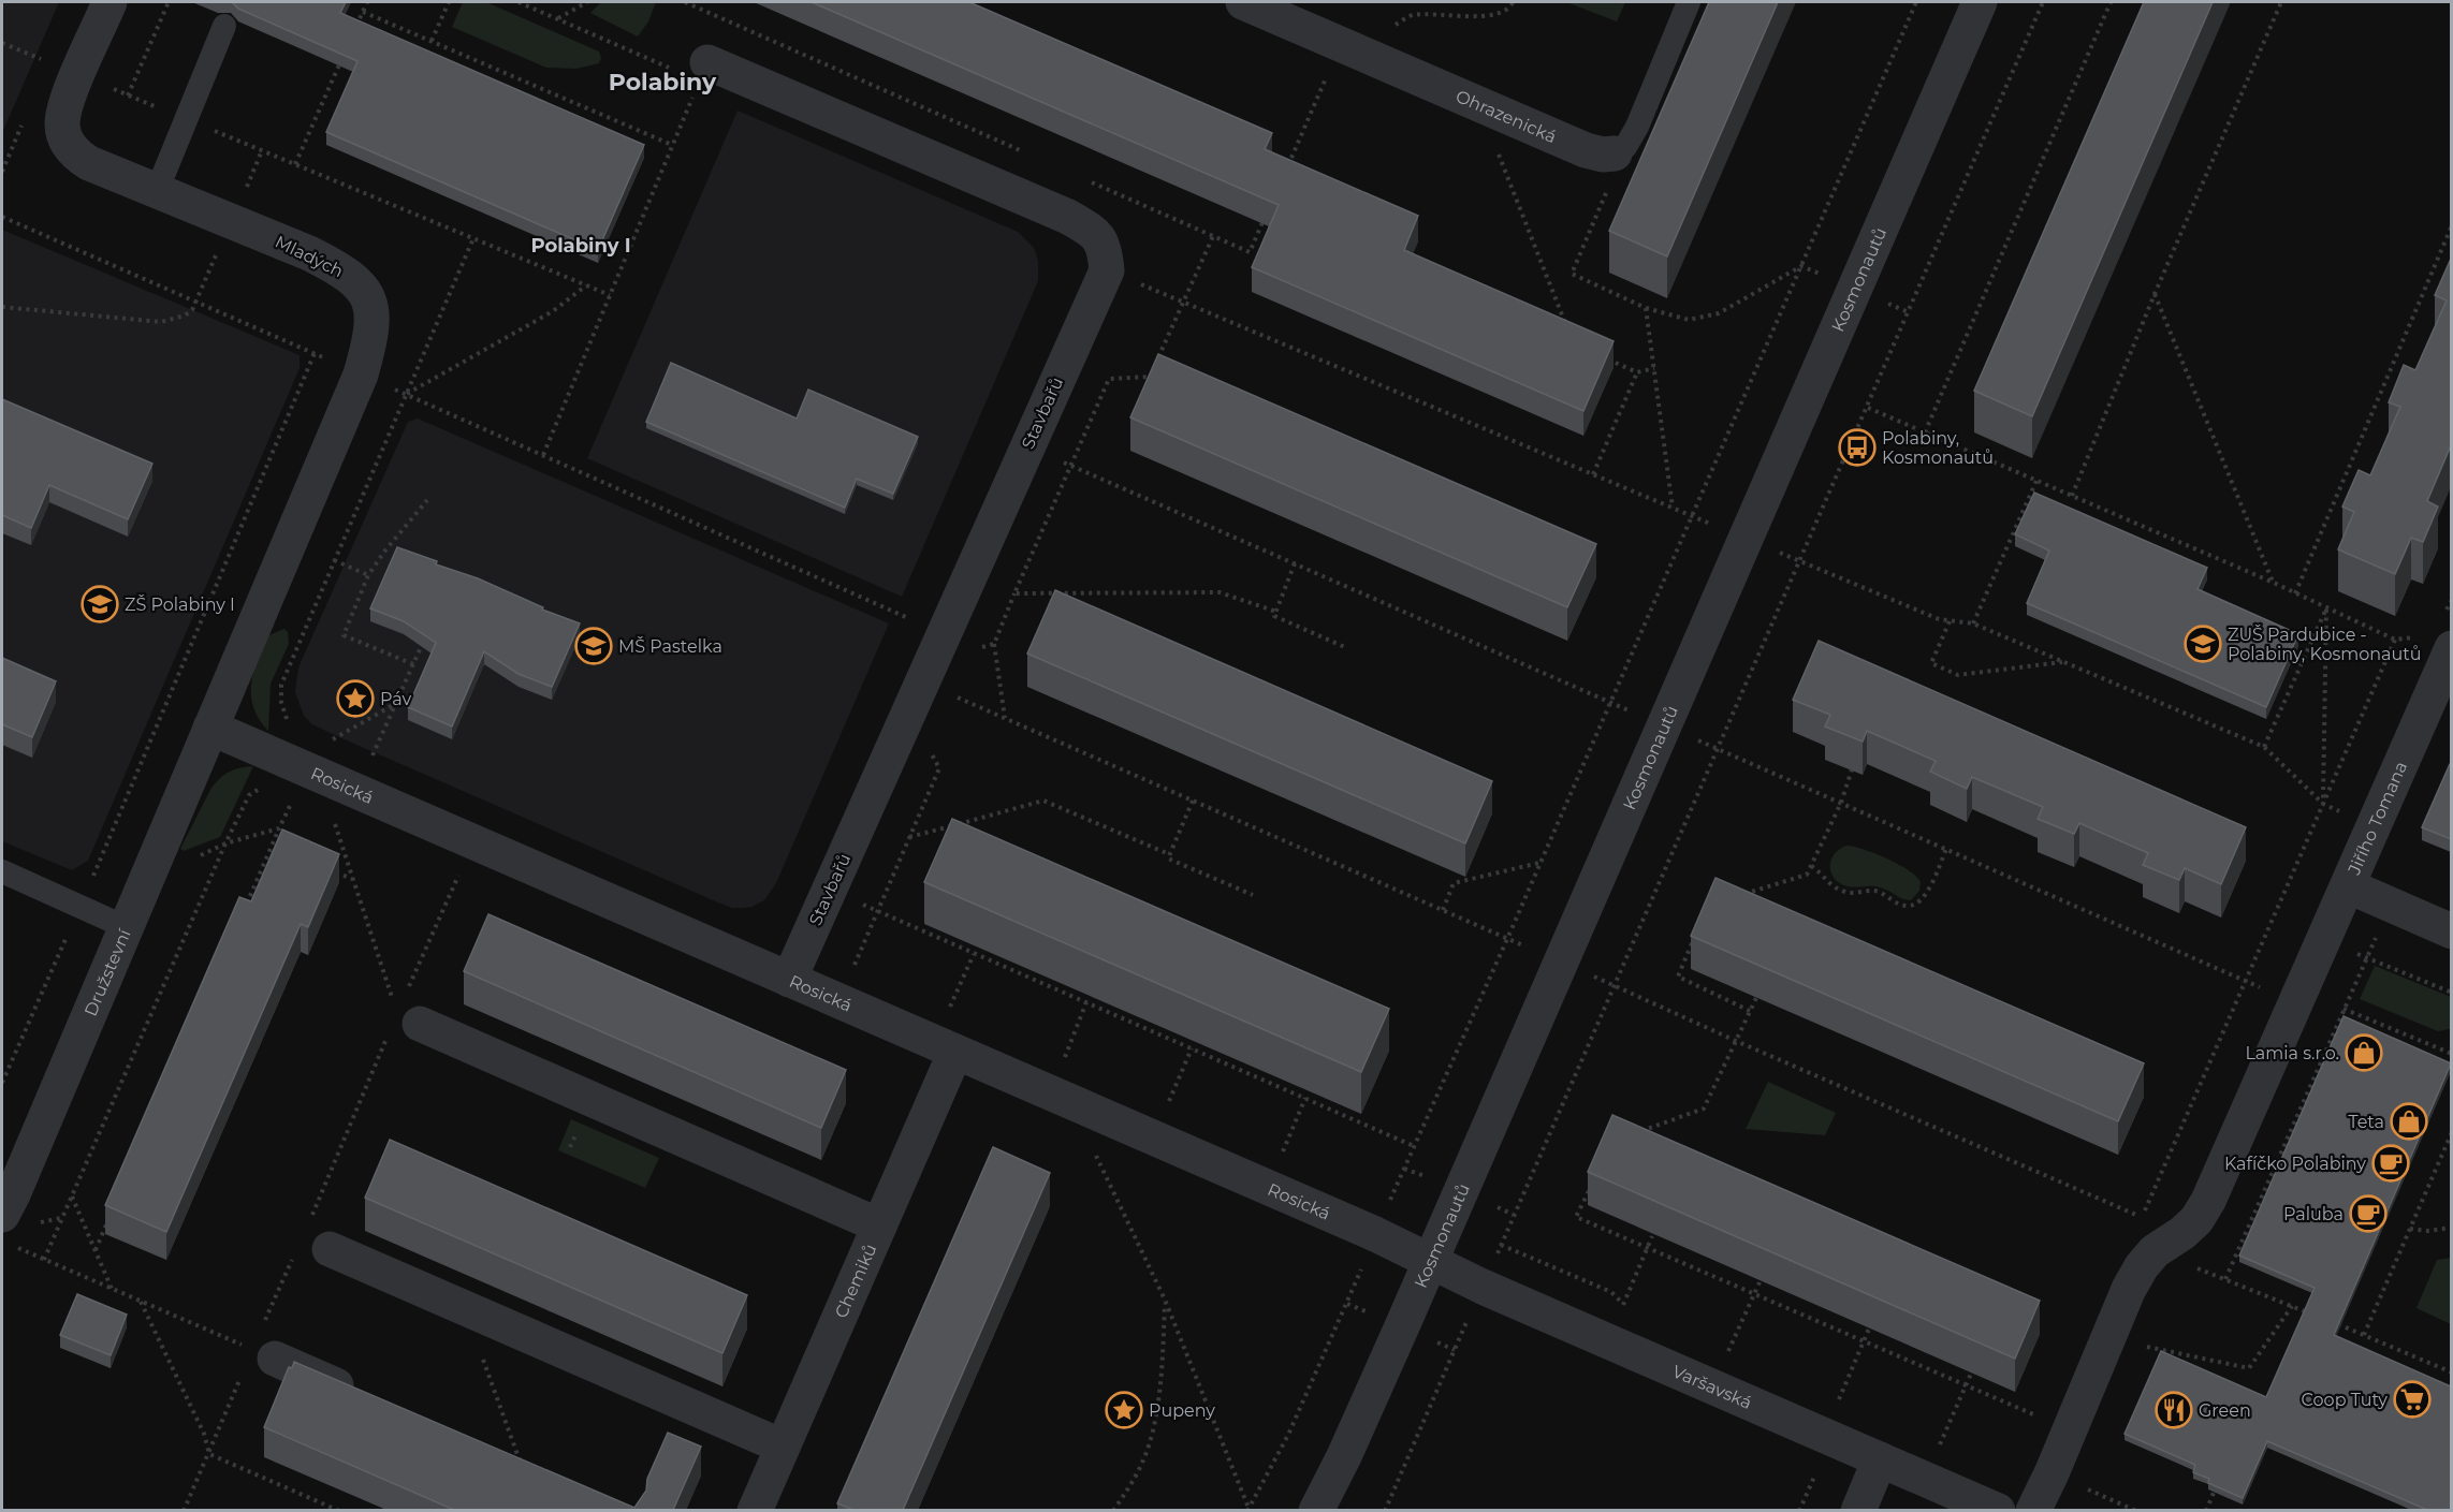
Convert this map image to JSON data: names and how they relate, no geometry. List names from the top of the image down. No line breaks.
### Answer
{"streets":{"street":["Ohrazenická","Mladých","Kosmonautů","Stavbařů","Rosická","Jiřího Tomana","Družstevní","Chemiků","Varšavská"]},"crossings":[["Mladých","Rosická"],["Mladých","Družstevní"],["Kosmonautů","Rosická"],["Kosmonautů","Varšavská"],["Stavbařů","Rosická"],["Rosická","Družstevní"],["Rosická","Chemiků"],["Rosická","Varšavská"]],"districts":["Polabiny","Polabiny I"],"places":{"bus stop":["Polabiny, Kosmonautů"],"school or university":["ZŠ Polabiny I","ZUŠ Pardubice - Polabiny, Kosmonautů","MŠ Pastelka"],"place":["Páv","Pupeny"],"shop":["Lamia s.r.o.","Teta"],"cafe":["Kafíčko Polabiny","Paluba"],"supermarket":["Coop Tuty"],"restaurant":["Green"]}}
